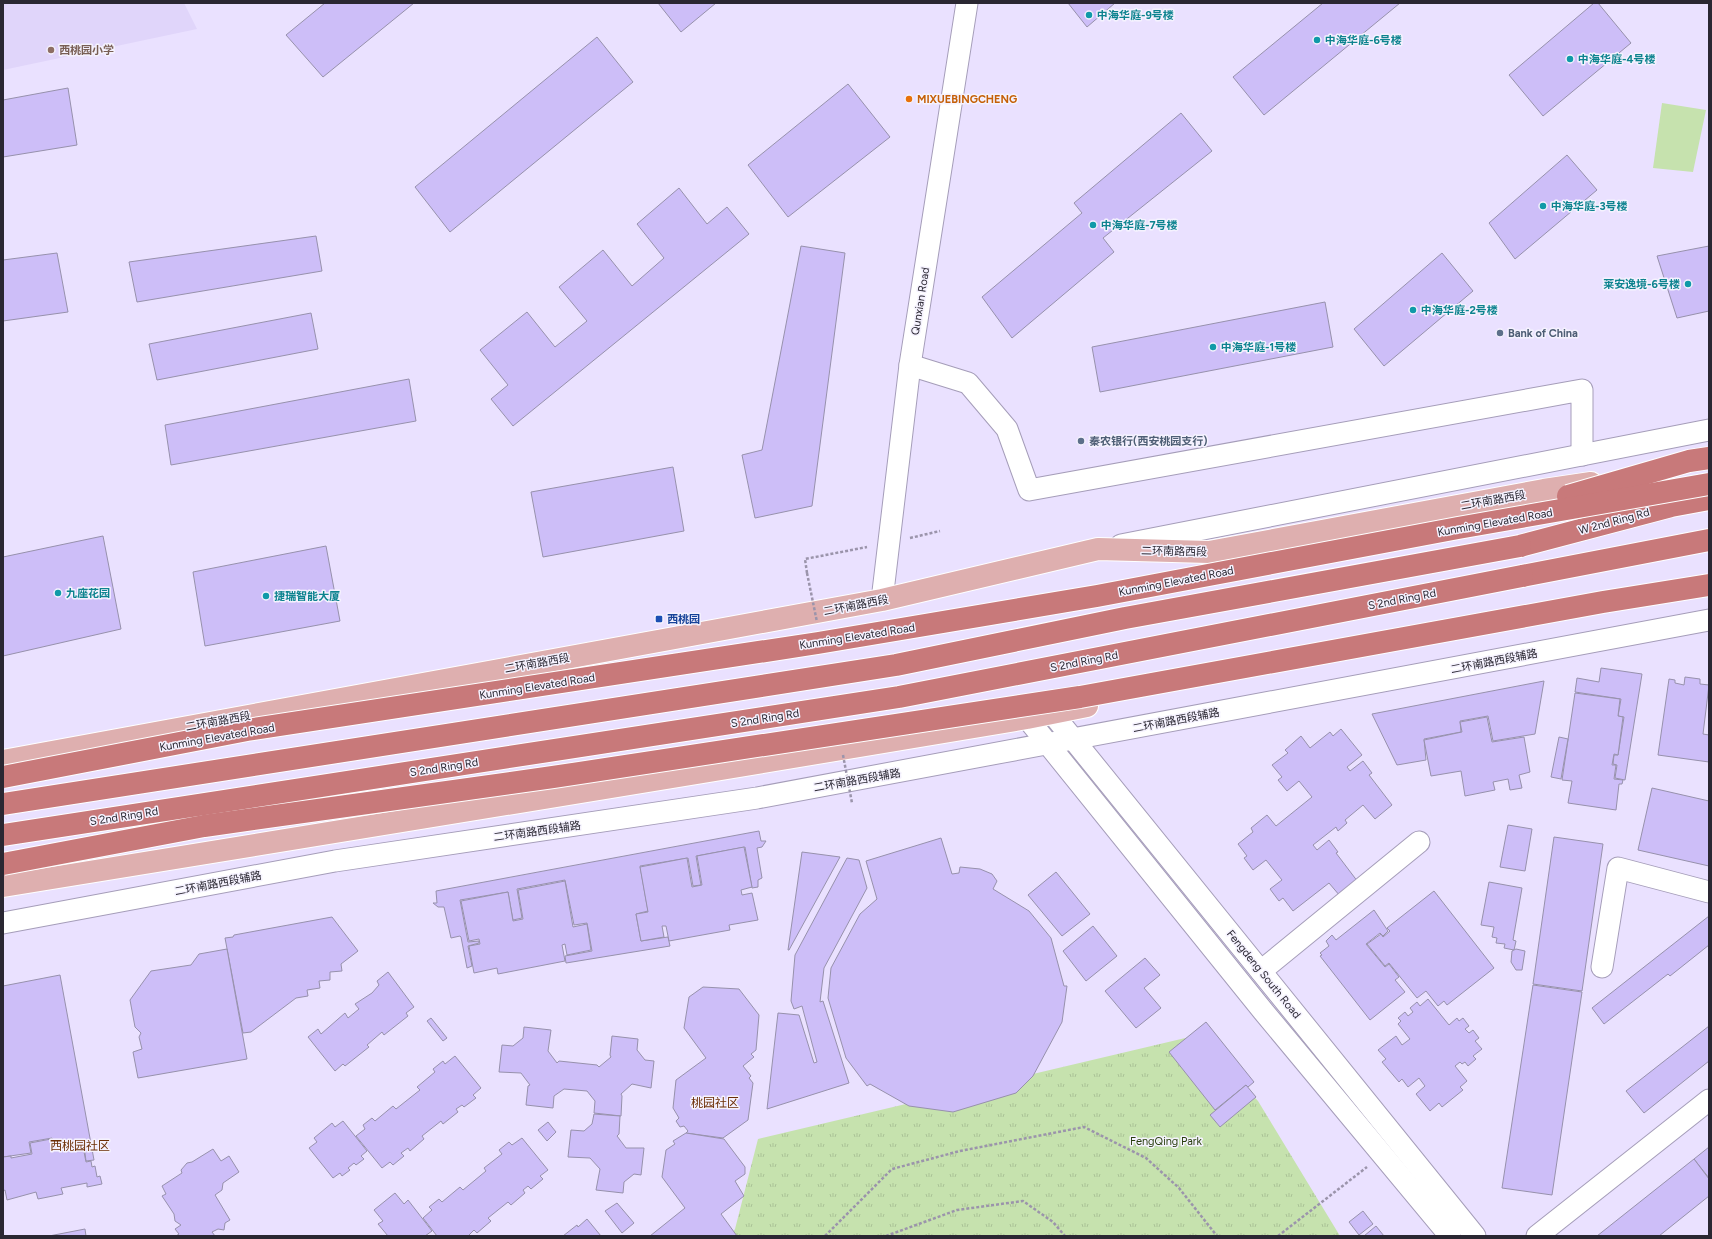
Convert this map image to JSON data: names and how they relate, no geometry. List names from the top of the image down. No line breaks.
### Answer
{"streets":{"highway":["W 2nd Ring Rd","Kunming Elevated Road","S 2nd Ring Rd"],"main road":["二环南路西段"],"street":["Qunxian Road","二环南路西段辅路","Fengdeng South Road"]},"crossings":[["Qunxian Road","二环南路西段"],["二环南路西段辅路","Fengdeng South Road"]],"districts":["桃园社区","西桃园社区"],"parks":["FengQing Park"],"places":{"other":["中海华庭-9号楼","中海华庭-6号楼","西桃园小学","中海华庭-4号楼","MIXUEBINGCHENG","中海华庭-3号楼","中海华庭-7号楼","莱安逸境-6号楼","中海华庭-2号楼","Bank of China","中海华庭-1号楼","秦农银行(西安桃园支行)","九座花园","捷瑞智能大厦"],"transit":["西桃园"]}}
